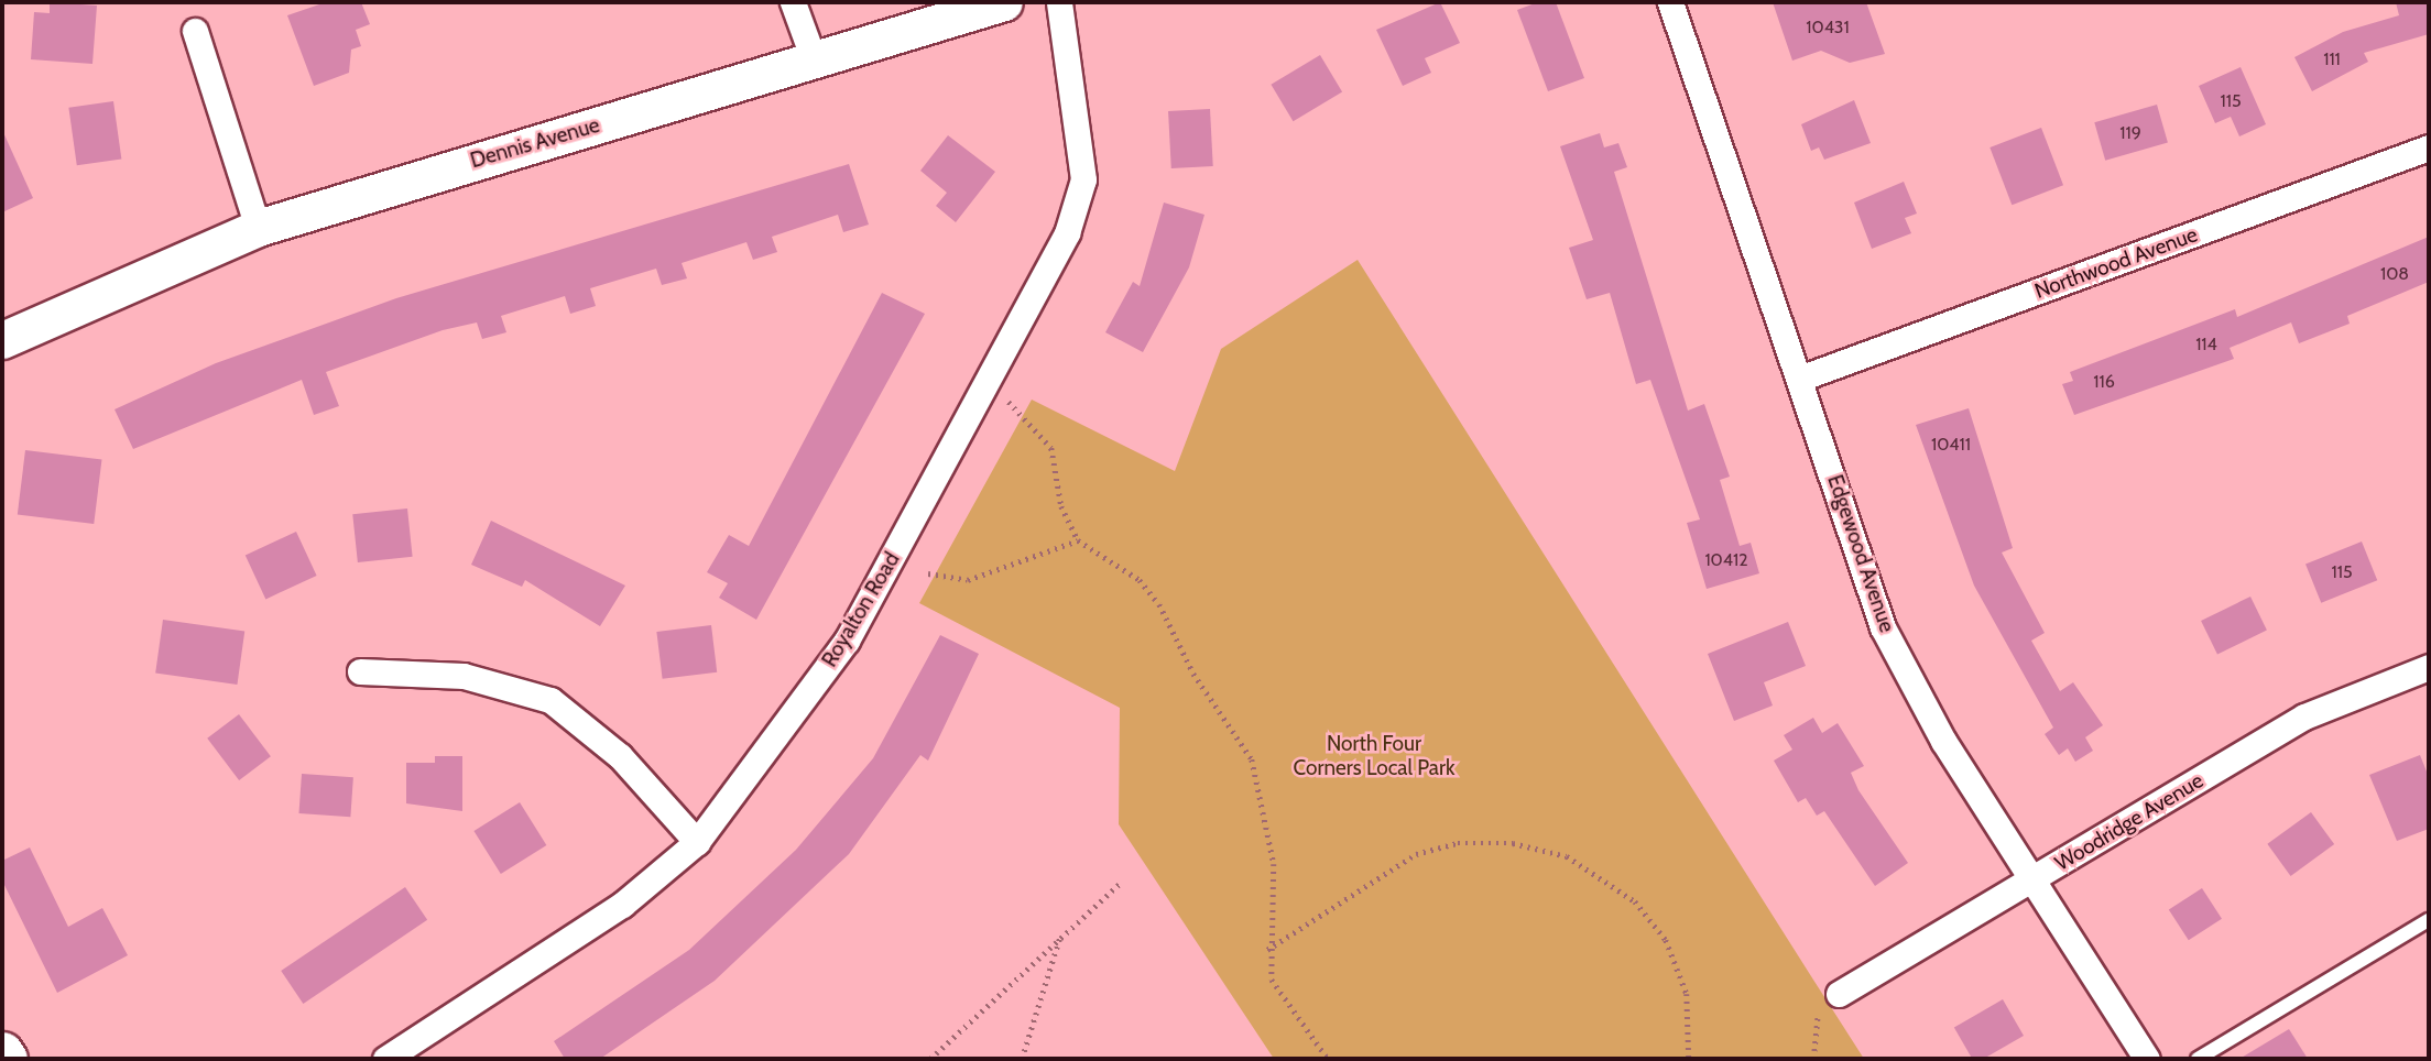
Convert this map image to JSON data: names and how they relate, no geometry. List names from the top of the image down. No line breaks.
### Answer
{"streets":{"street":["Dennis Avenue","Northwood Avenue","Edgewood Avenue","Royalton Road","Woodridge Avenue"]},"crossings":[["Northwood Avenue","Edgewood Avenue"],["Edgewood Avenue","Woodridge Avenue"]],"parks":["North Four Corners Local Park"],"house_numbers":["10431","111","115","119","108","114","116","10411","10412","115"]}
